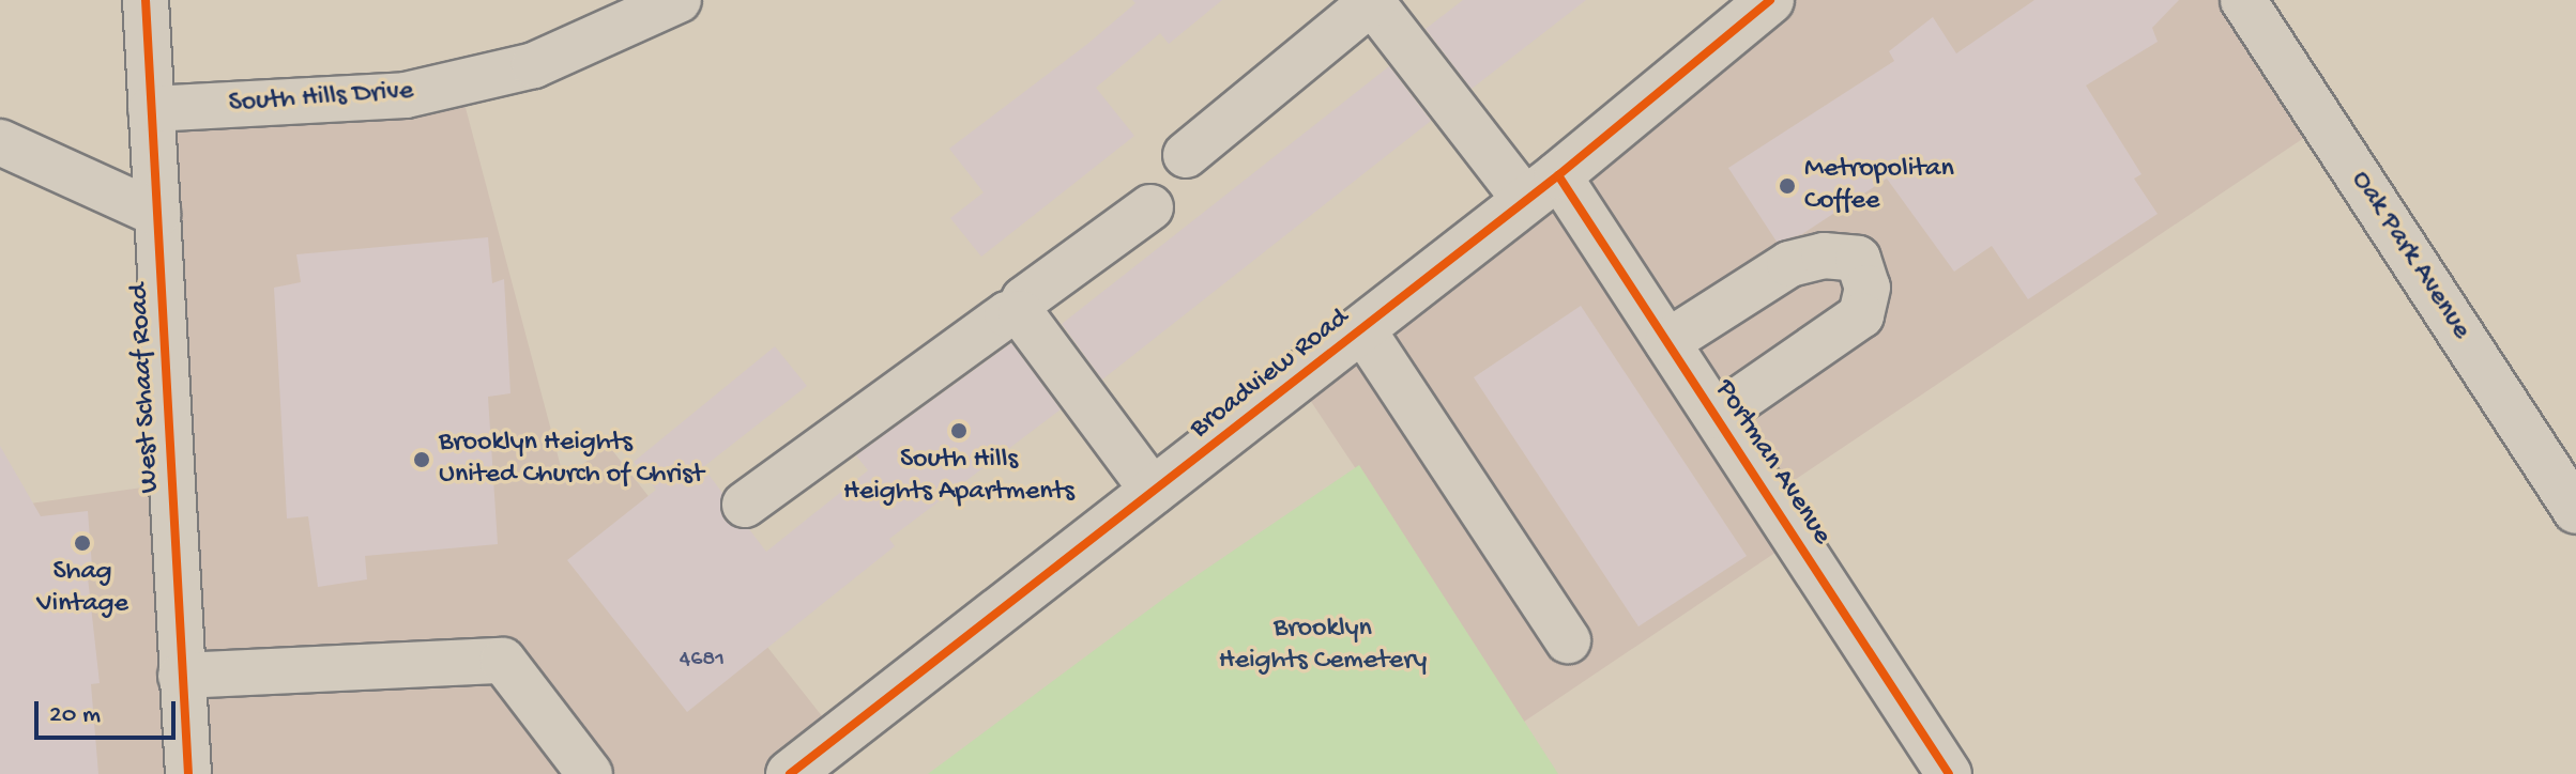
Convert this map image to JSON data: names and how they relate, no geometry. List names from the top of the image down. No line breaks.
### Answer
{"streets":{"main road":["Broadview Road"],"street":["South Hills Drive","Oak Park Avenue","West Schaaf Road","Portman Avenue"]},"crossings":[["South Hills Drive","West Schaaf Road"],["Broadview Road","Portman Avenue"]],"parks":["Brooklyn Heights Cemetery"],"places":["Metropolitan Coffee","South Hills Heights Apartments","Brooklyn Heights United Church of Christ","Shag Vintage"],"house_numbers":["4681"],"scale_bar":"20 m"}
